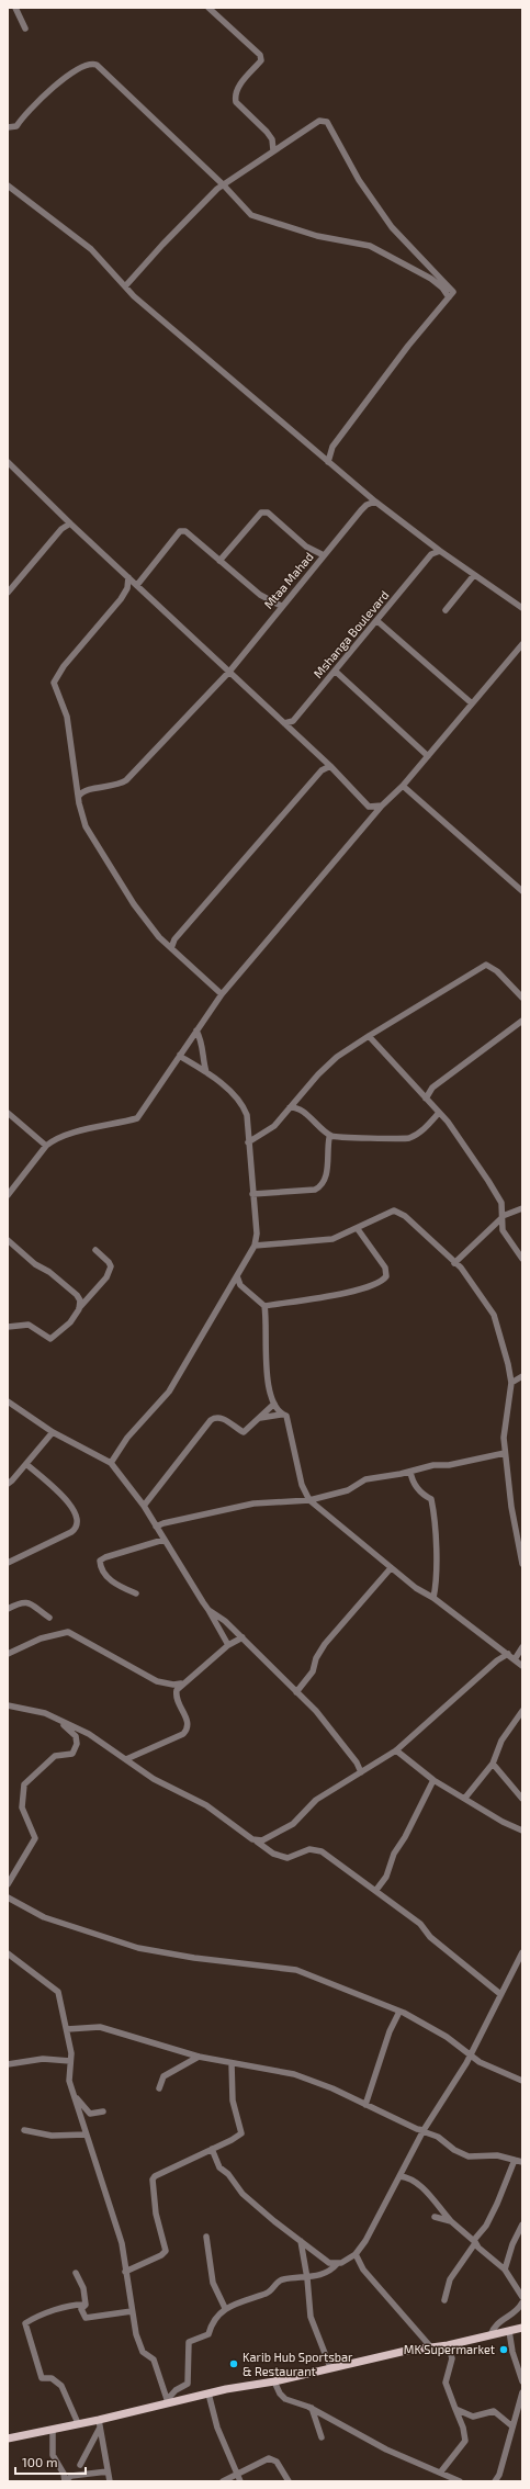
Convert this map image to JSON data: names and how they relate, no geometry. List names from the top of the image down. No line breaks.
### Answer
{"streets":{"street":["Mtaa Mahad","Mshanga Boulevard"]},"places":["MK Supermarket","Karib Hub Sportsbar & Restaurant"],"scale_bar":"100 m"}
